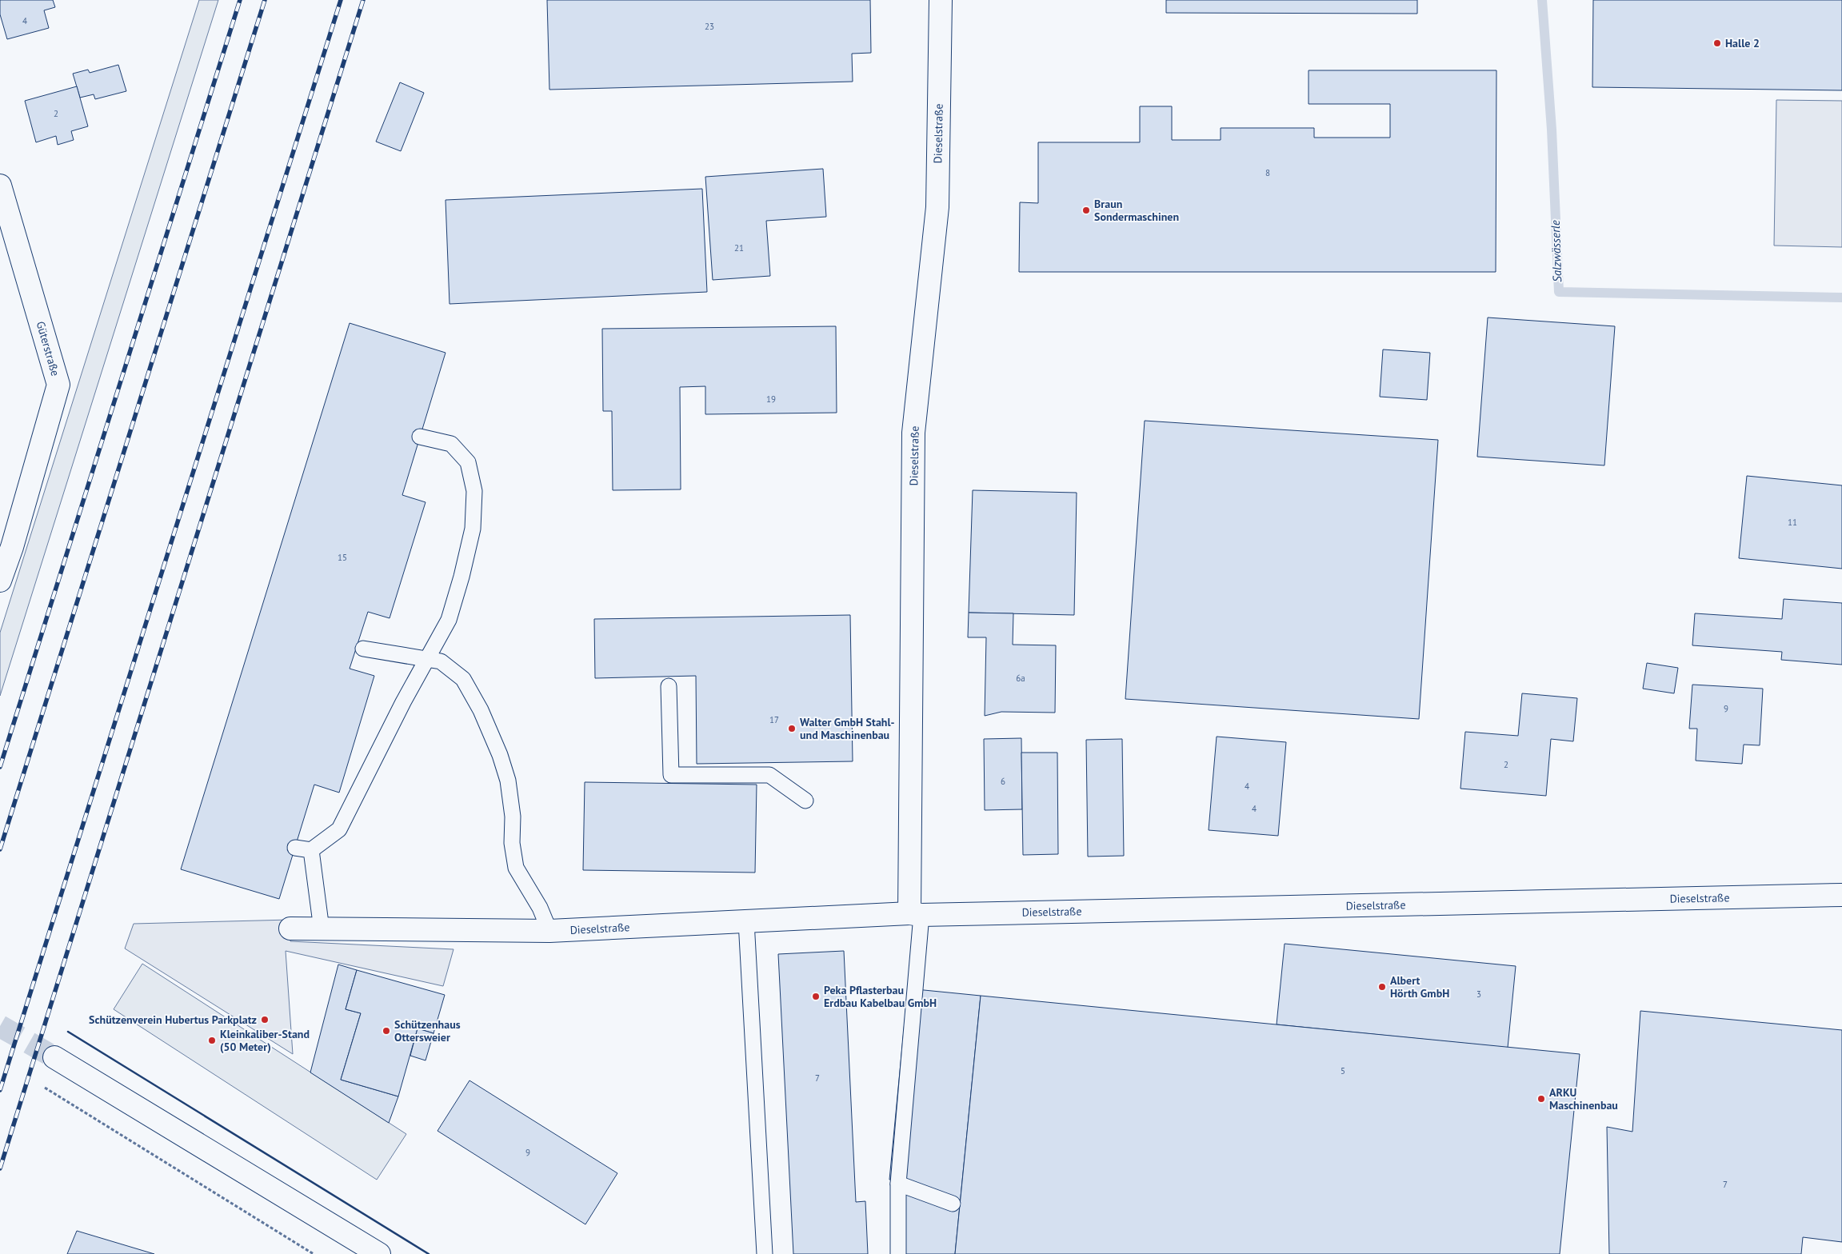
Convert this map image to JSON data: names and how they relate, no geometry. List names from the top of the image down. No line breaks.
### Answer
{"streets":{"street":["Dieselstraße","Güterstraße"]},"water":["Salzwässerle"],"places":["Halle 2","Braun Sondermaschinen","Walter GmbH Stahl- und Maschinenbau","Albert Hörth GmbH","Peka Pflasterbau Erdbau Kabelbau GmbH","Schützenverein Hubertus Parkplatz","Schützenhaus Ottersweier","Kleinkaliber-Stand (50 Meter)","ARKU Maschinenbau"],"house_numbers":["4","23","2","8","21","19","11","15","6a","9","17","2","6","4","4","3","5","7","9","7"]}
